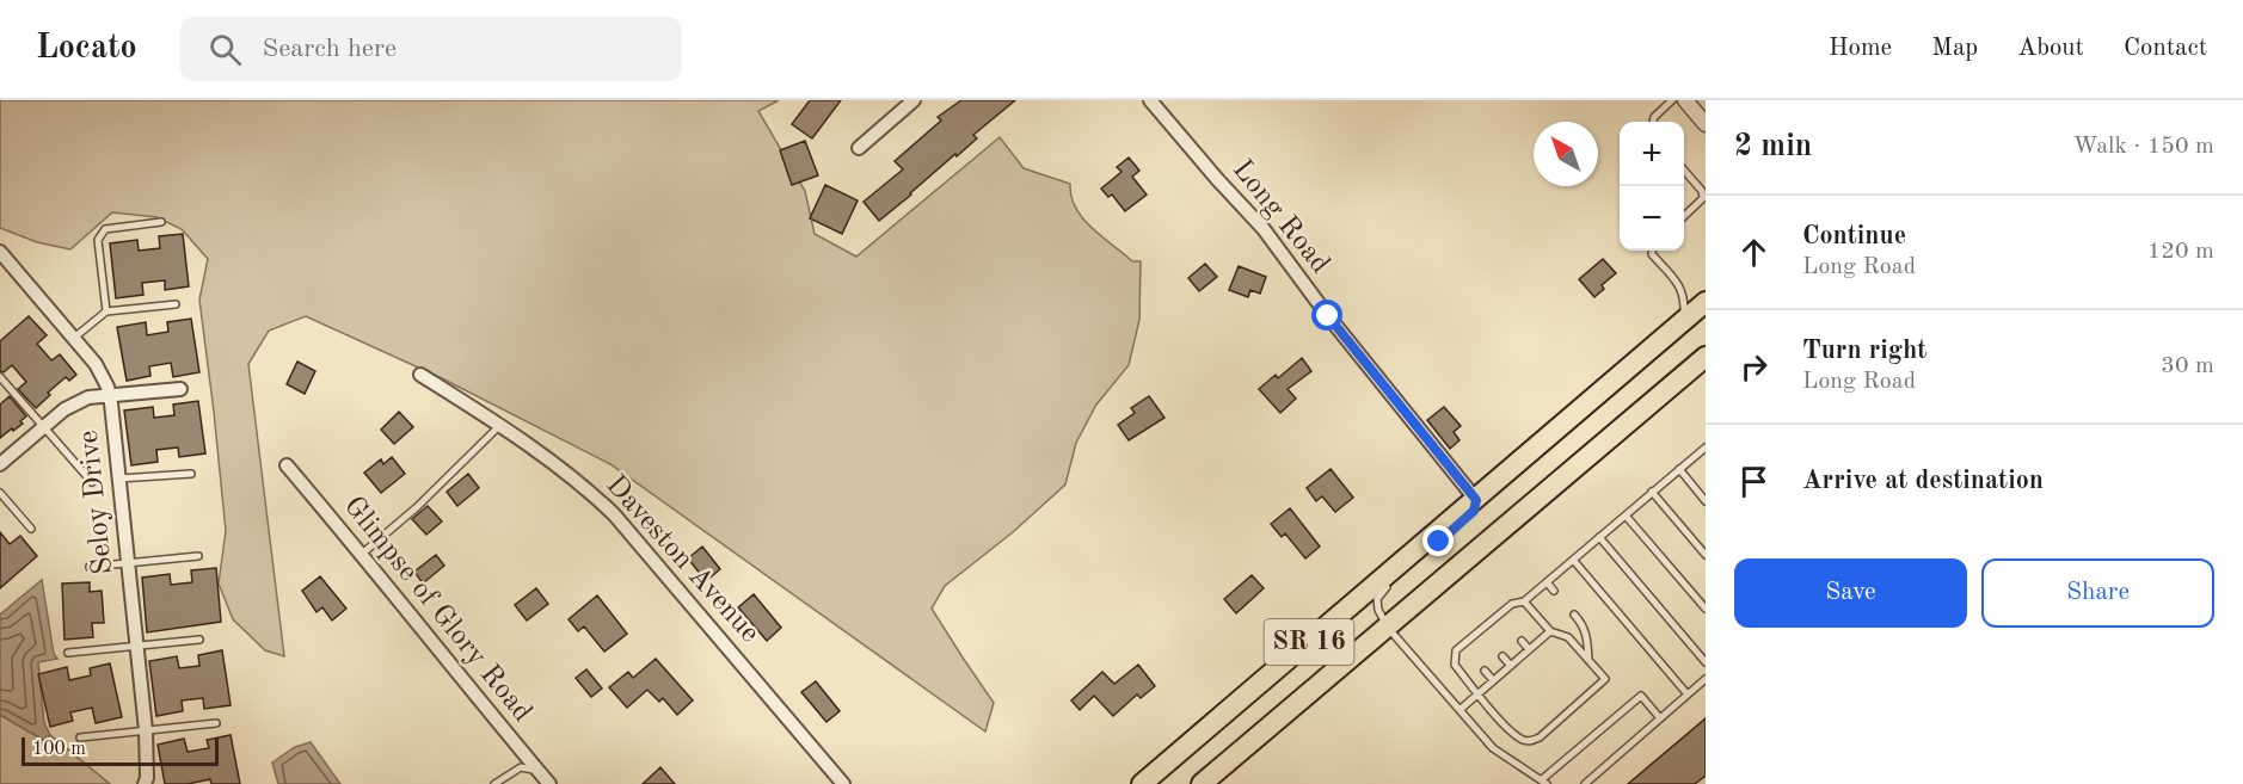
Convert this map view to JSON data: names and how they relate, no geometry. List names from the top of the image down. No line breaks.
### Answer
{"streets":{"highway":["SR 16"],"street":["Long Road","Seloy Drive","Daveston Avenue","Glimpse of Glory Road"]},"crossings":[["Long Road","SR 16"]],"scale_bar":"100 m","north":"top left","page":{"header":"Locato","search":"Search here","nav":["Home","Map","About","Contact"],"heading":["2 min","Walk · 150 m"],"map_buttons":["+","−"],"list":[["Continue","Long Road","120 m"],["Turn right","Long Road","30 m"],"Arrive at destination"],"buttons":["Save","Share"],"scale":"100 m"}}
